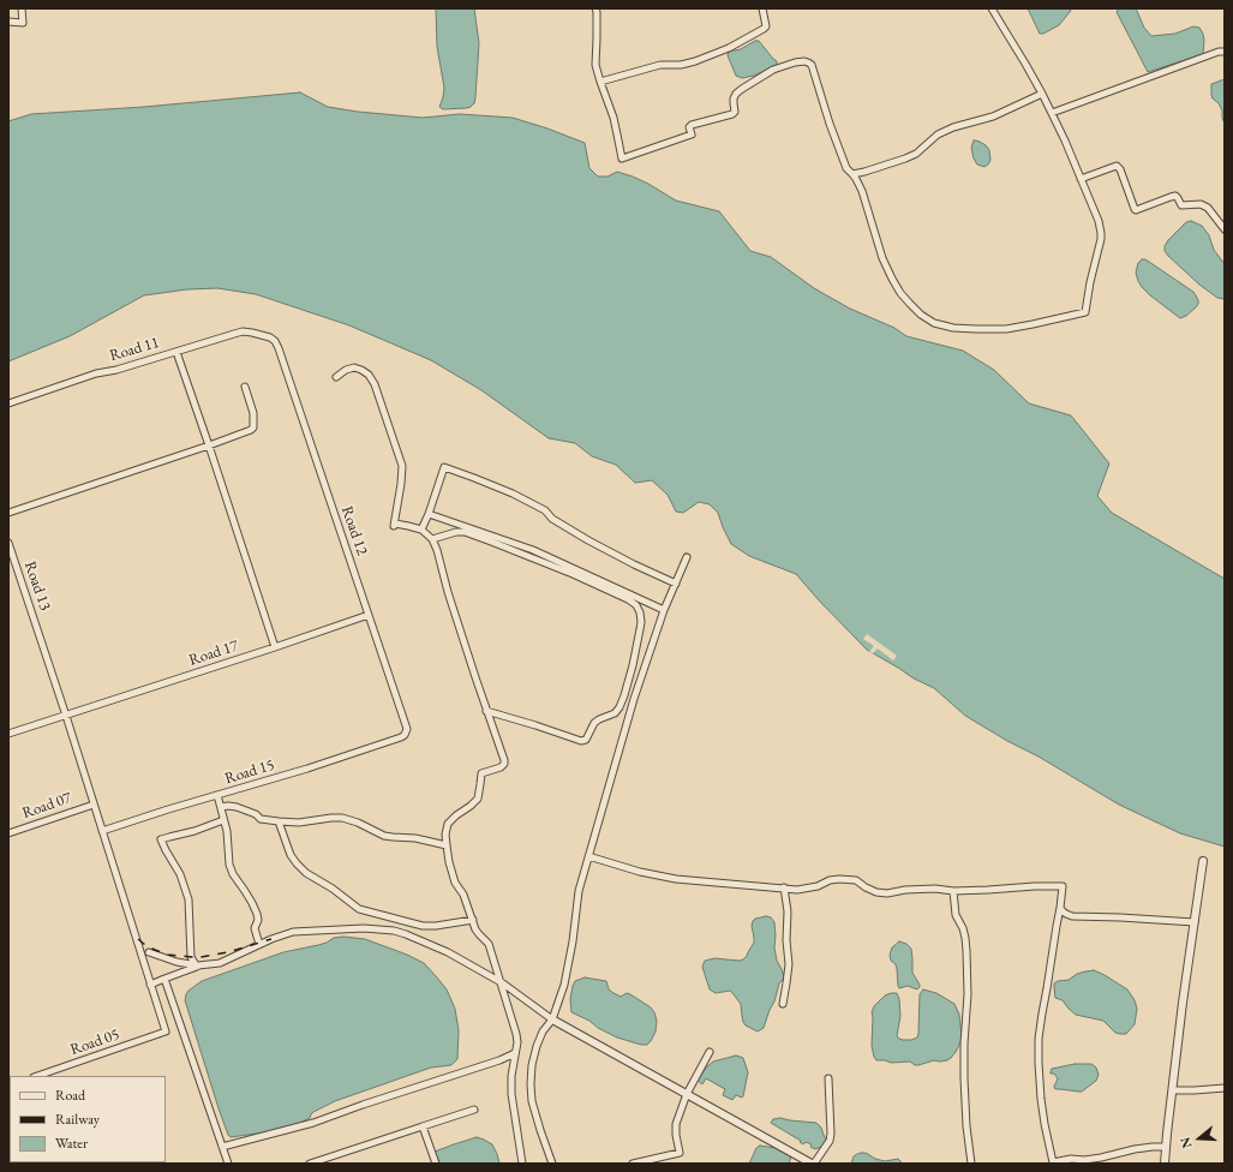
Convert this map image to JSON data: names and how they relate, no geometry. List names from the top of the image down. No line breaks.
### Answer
{"streets":{"street":["Road 11","Road 12","Road 13","Road 17","Road 15","Road 07","Road 05"]},"crossings":[["Road 11","Road 12"],["Road 12","Road 17"],["Road 12","Road 15"],["Road 13","Road 17"],["Road 13","Road 15"],["Road 13","Road 07"],["Road 13","Road 05"]],"legend":["Road","Railway","Water"],"north":"left"}
